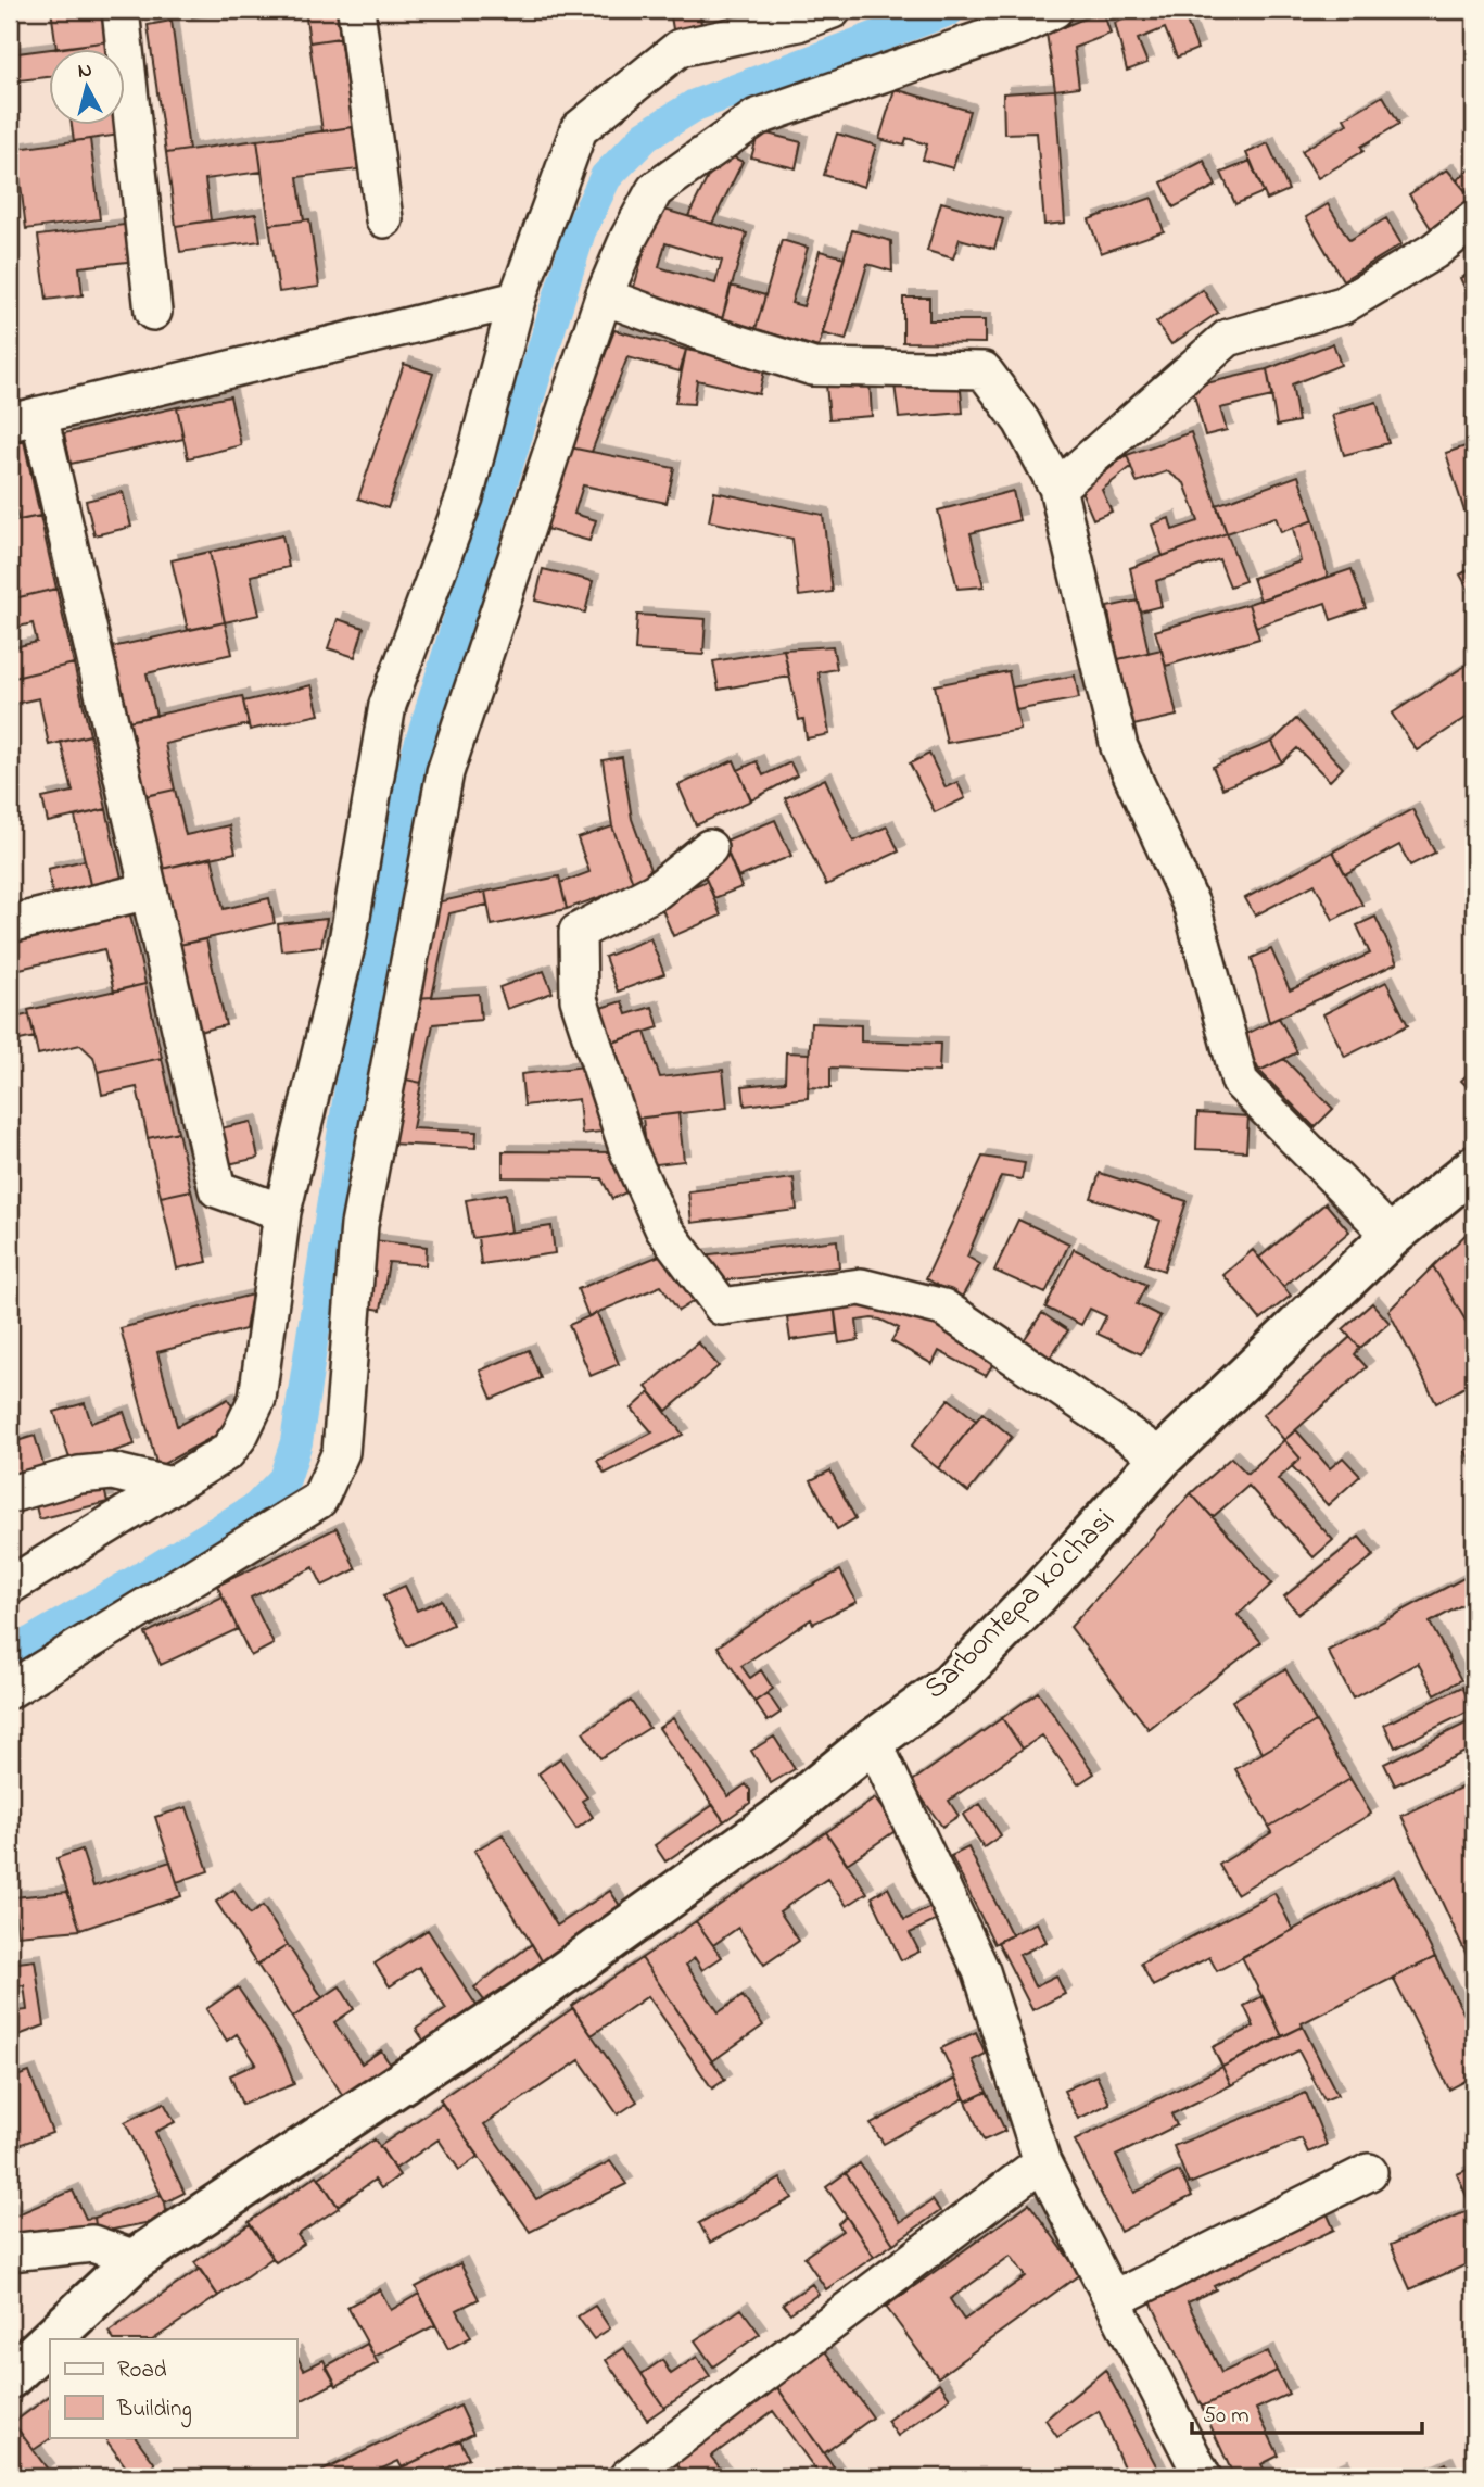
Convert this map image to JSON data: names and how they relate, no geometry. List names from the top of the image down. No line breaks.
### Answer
{"streets":{"street":["Sarbontepa ko'chasi"]},"legend":["Road","Building"],"scale_bar":"50 m","north":"top"}
